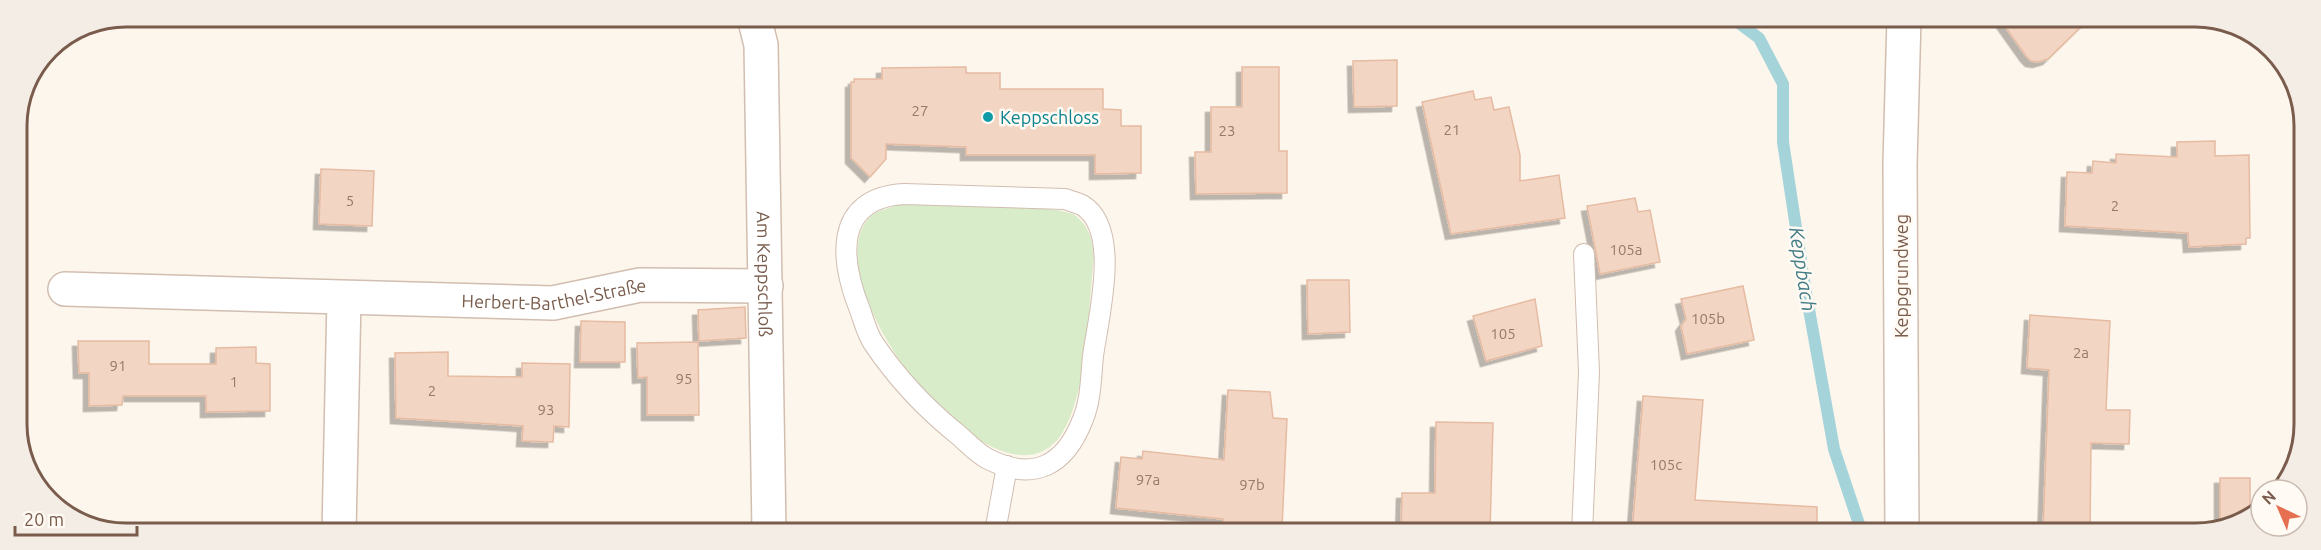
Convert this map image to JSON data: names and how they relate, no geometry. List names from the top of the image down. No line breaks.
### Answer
{"streets":{"street":["Am Keppschloß","Keppgrundweg","Herbert-Barthel-Straße"]},"crossings":[["Am Keppschloß","Herbert-Barthel-Straße"]],"water":["Keppbach"],"places":["Keppschloss"],"house_numbers":["27","21","23","5","2","105a","105b","105","2a","91","95","1","2","93","105c","97a","97b"],"scale_bar":"20 m","north":"top left"}
